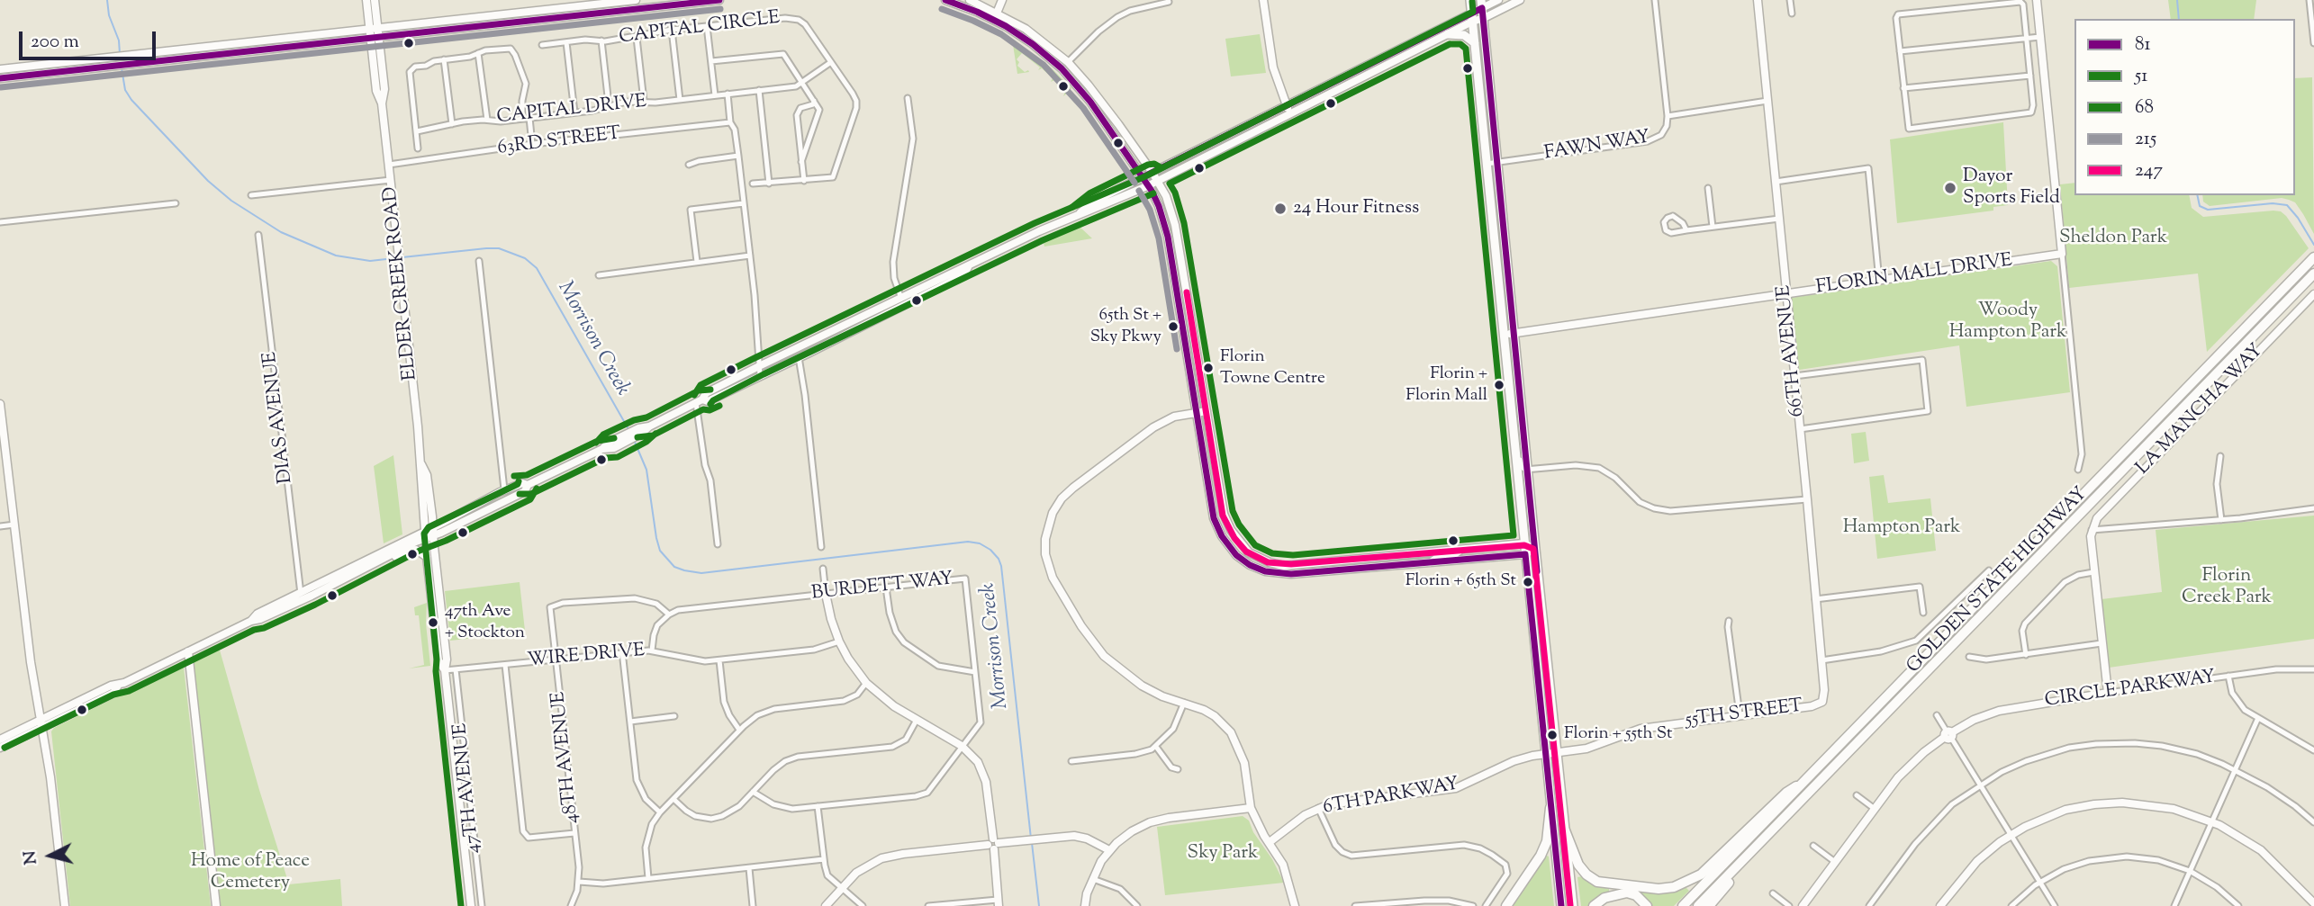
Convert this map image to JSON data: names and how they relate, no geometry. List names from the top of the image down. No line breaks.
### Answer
{"streets":{"highway":["GOLDEN STATE HIGHWAY"],"main road":["FLORIN MALL DRIVE","ELDER CREEK ROAD","66TH AVENUE","LA MANCHA WAY","CIRCLE PARKWAY","55TH STREET","47TH AVENUE","6TH PARKWAY"],"street":["CAPITAL CIRCLE","CAPITAL DRIVE","63RD STREET","FAWN WAY","DIAS AVENUE","BURDETT WAY","WIRE DRIVE","48TH AVENUE"]},"crossings":[["CAPITAL CIRCLE","CAPITAL DRIVE"],["63RD STREET","ELDER CREEK ROAD"],["FAWN WAY","66TH AVENUE"],["FLORIN MALL DRIVE","66TH AVENUE"],["ELDER CREEK ROAD","47TH AVENUE"],["66TH AVENUE","55TH STREET"],["BURDETT WAY","48TH AVENUE"],["WIRE DRIVE","48TH AVENUE"],["WIRE DRIVE","47TH AVENUE"],["55TH STREET","6TH PARKWAY"]],"water":["Morrison Creek"],"parks":["Sheldon Park","Woody Hampton Park","Hampton Park","Florin Creek Park","Sky Park","Home of Peace Cemetery"],"places":["Dayor Sports Field","24 Hour Fitness","65th St + Sky Pkwy","Florin Towne Centre","Florin + Florin Mall","Florin + 65th St","47th Ave + Stockton","Florin + 55th St"],"lines":["transit line 81","transit line 68","transit line 215","transit line 51","transit line 247"],"legend":["81","51","68","215","247"],"scale_bar":"200 m","north":"left"}
